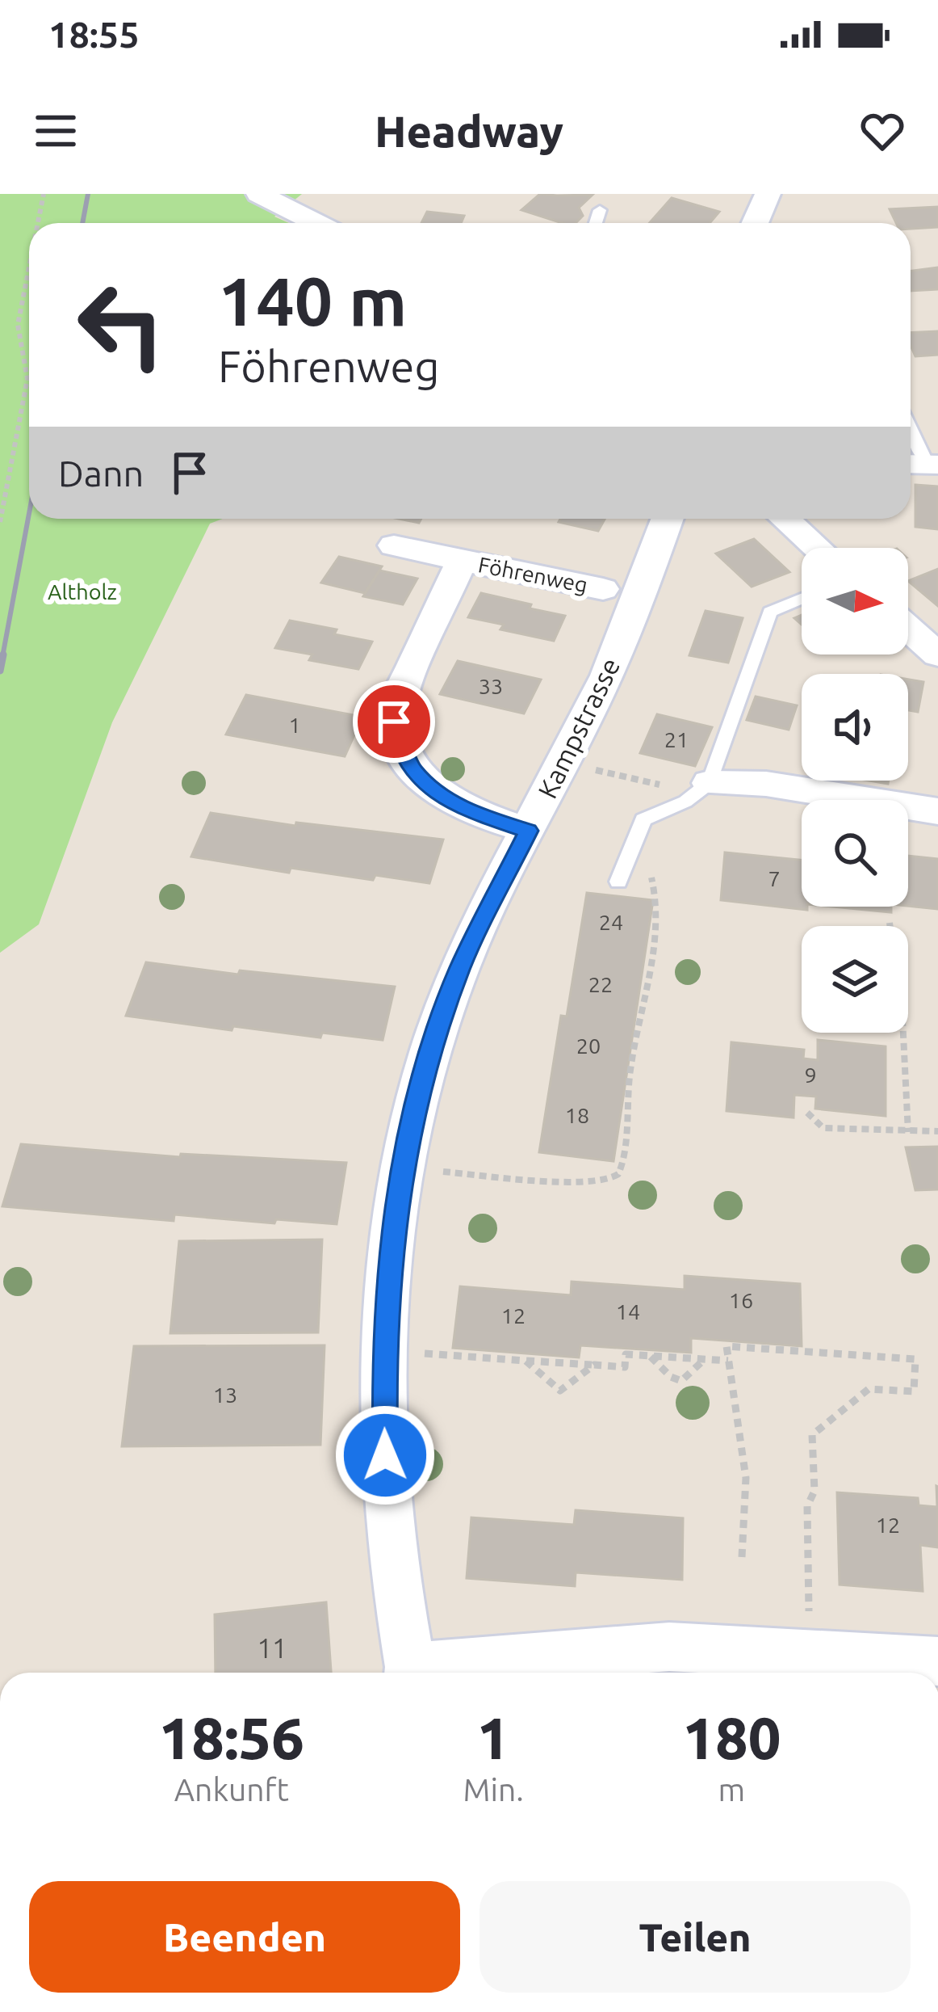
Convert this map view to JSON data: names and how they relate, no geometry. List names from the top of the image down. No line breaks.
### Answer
{"streets":{"street":["Föhrenweg","Kampstrasse"]},"crossings":[["Föhrenweg","Kampstrasse"]],"parks":["Altholz"],"house_numbers":["33","1","21","7","24","22","20","9","18","16","14","12","13","12","11"],"north":"right","page":{"status":"18:55","header":"Headway","turn":["140 m","Föhrenweg"],"then":"Dann","eta":["18:56","Ankunft","1","Min.","180","m"],"buttons":["Beenden","Teilen"]}}
